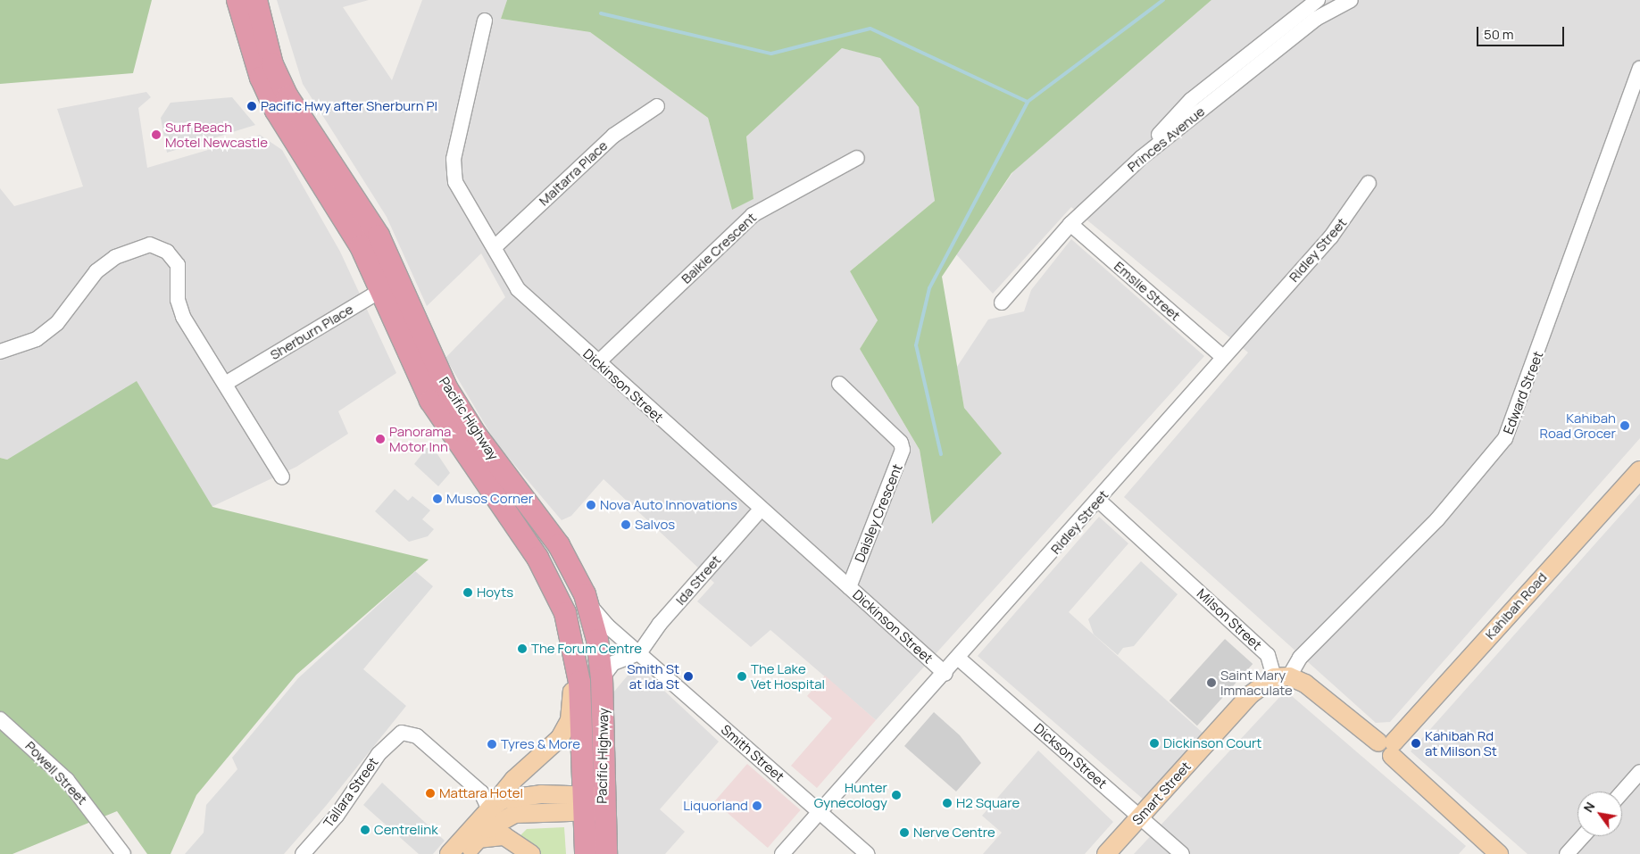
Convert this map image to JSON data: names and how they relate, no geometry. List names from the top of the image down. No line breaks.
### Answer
{"streets":{"highway":["Pacific Highway"],"main road":["Kahibah Road","Smart Street"],"street":["Princes Avenue","Maltarra Place","Baikie Crescent","Ridley Street","Emslie Street","Sherburn Place","Dickinson Street","Edward Street","Daisley Crescent","Ida Street","Milson Street","Smith Street","Dickson Street","Powell Street","Tallara Street"]},"crossings":[["Princes Avenue","Emslie Street"],["Maltarra Place","Dickinson Street"],["Baikie Crescent","Dickinson Street"],["Ridley Street","Emslie Street"],["Ridley Street","Dickinson Street"],["Ridley Street","Milson Street"],["Ridley Street","Smith Street"],["Ridley Street","Dickson Street"],["Sherburn Place","Pacific Highway"],["Dickinson Street","Daisley Crescent"],["Dickinson Street","Ida Street"],["Edward Street","Milson Street"],["Edward Street","Smart Street"],["Pacific Highway","Smith Street"],["Ida Street","Smith Street"],["Milson Street","Smart Street"],["Dickson Street","Smart Street"]],"places":["Pacific Hwy after Sherburn Pl","Surf Beach Motel Newcastle","Kahibah Road Grocer","Panorama Motor Inn","Musos Corner","Nova Auto Innovations","Salvos","Hoyts","The Forum Centre","Smith St at Ida St","The Lake Vet Hospital","Saint Mary Immaculate","Dickinson Court","Kahibah Rd at Milson St","Tyres & More","Mattara Hotel","Hunter Gynecology","H2 Square","Liquorland","Centrelink","Nerve Centre"],"scale_bar":"50 m","north":"top left"}
